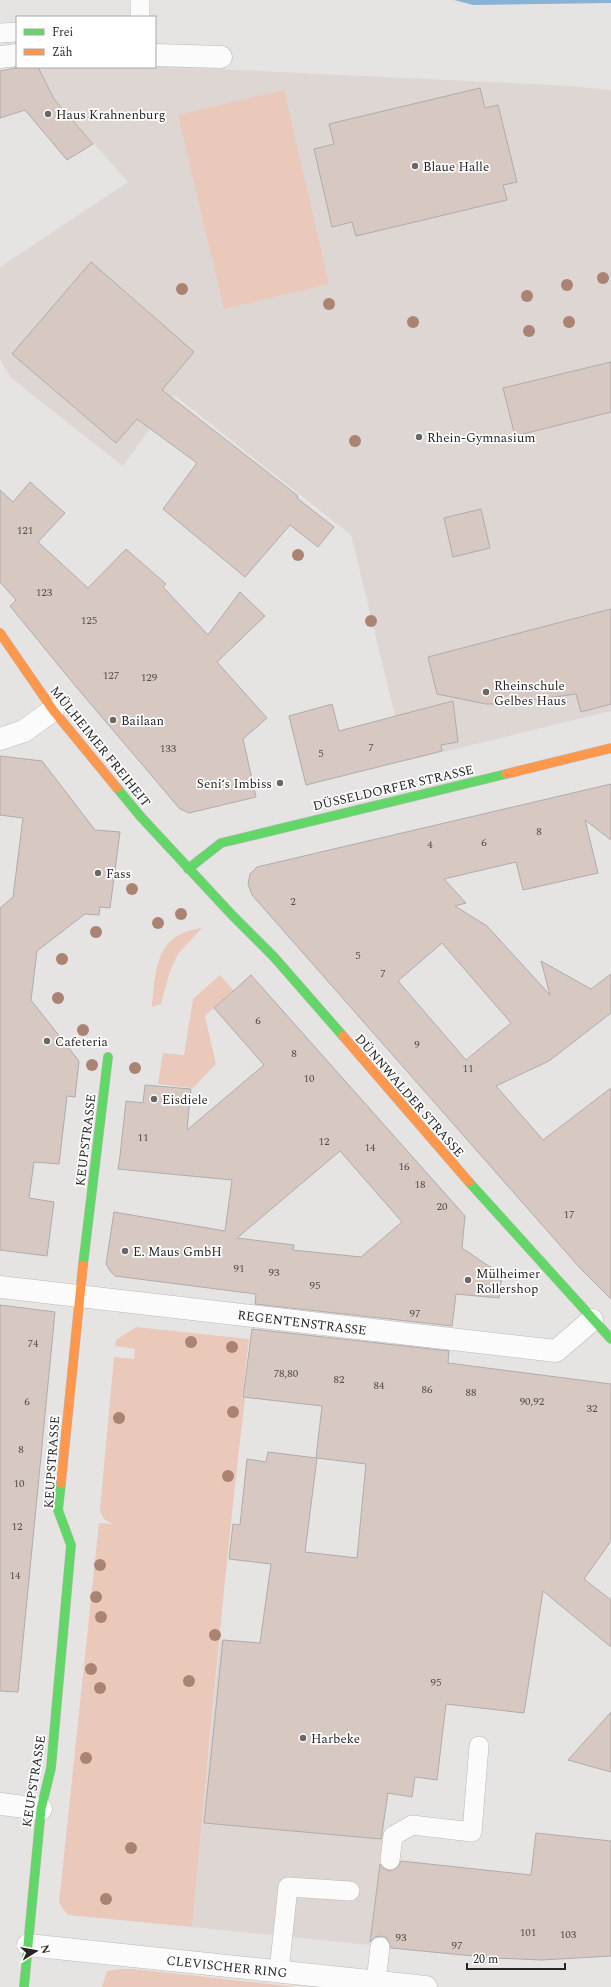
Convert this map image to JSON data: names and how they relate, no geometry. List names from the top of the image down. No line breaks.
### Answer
{"streets":{"street":["MÜLHEIMER FREIHEIT","DÜSSELDORFER STRASSE","DÜNNWALDER STRASSE","KEUPSTRASSE","REGENTENSTRASSE","CLEVISCHER RING"]},"crossings":[["MÜLHEIMER FREIHEIT","DÜSSELDORFER STRASSE"],["MÜLHEIMER FREIHEIT","DÜNNWALDER STRASSE"],["DÜSSELDORFER STRASSE","DÜNNWALDER STRASSE"],["DÜNNWALDER STRASSE","REGENTENSTRASSE"],["KEUPSTRASSE","REGENTENSTRASSE"],["KEUPSTRASSE","CLEVISCHER RING"]],"places":["Haus Krahnenburg","Blaue Halle","Rhein-Gymnasium","Rheinschule Gelbes Haus","Bailaan","Seni‘s Imbiss","Fass","Cafeteria","Eisdiele","E. Maus GmbH","Mülheimer Rollershop","Harbeke"],"house_numbers":["121","123","125","127","129","7","133","5","8","6","4","2","5","7","6","9","8","11","10","11","12","14","16","18","20","17","91","93","95","97","74","78,80","82","84","86","88","6","90,92","32","8","10","12","14","95","101","103","93","97"],"legend":["Frei","Zäh"],"scale_bar":"20 m","north":"right"}
